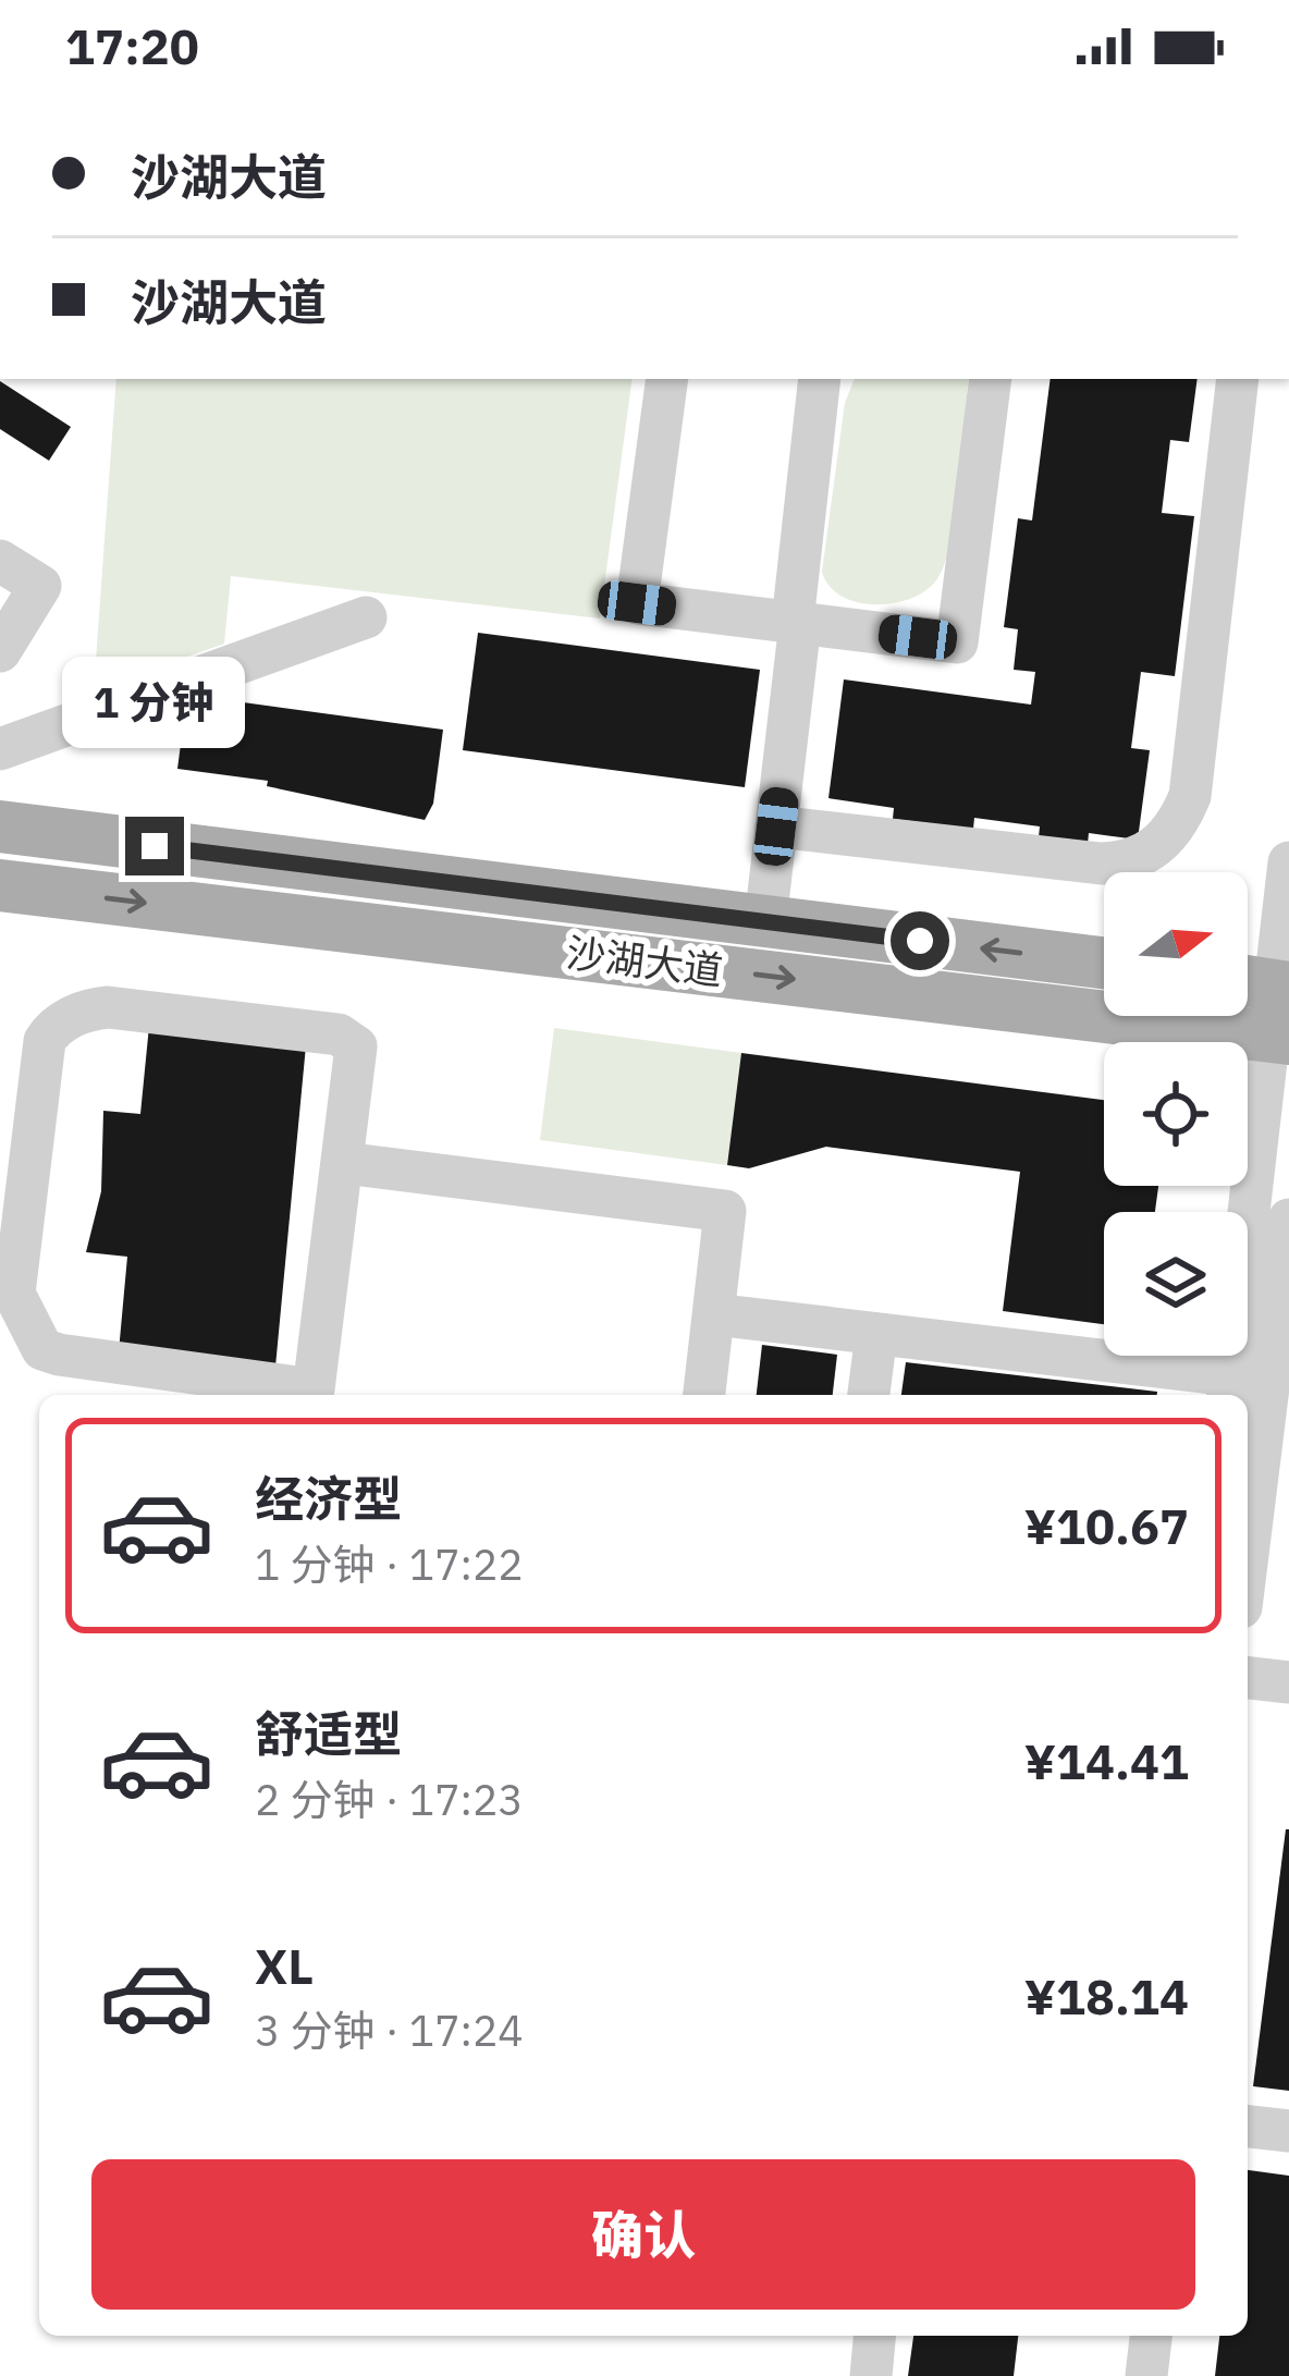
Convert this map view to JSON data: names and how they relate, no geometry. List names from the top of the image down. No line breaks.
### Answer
{"streets":{"main road":["沙湖大道"]},"north":"right","page":{"status":"17:20","banner":["沙湖大道","沙湖大道"],"bubble":"1 分钟","list":[{"name":"经济型","note":"1 分钟 · 17:22","value":"¥10.67"},{"name":"舒适型","note":"2 分钟 · 17:23","value":"¥14.41"},{"name":"XL","note":"3 分钟 · 17:24","value":"¥18.14"}],"buttons":"确认"}}
